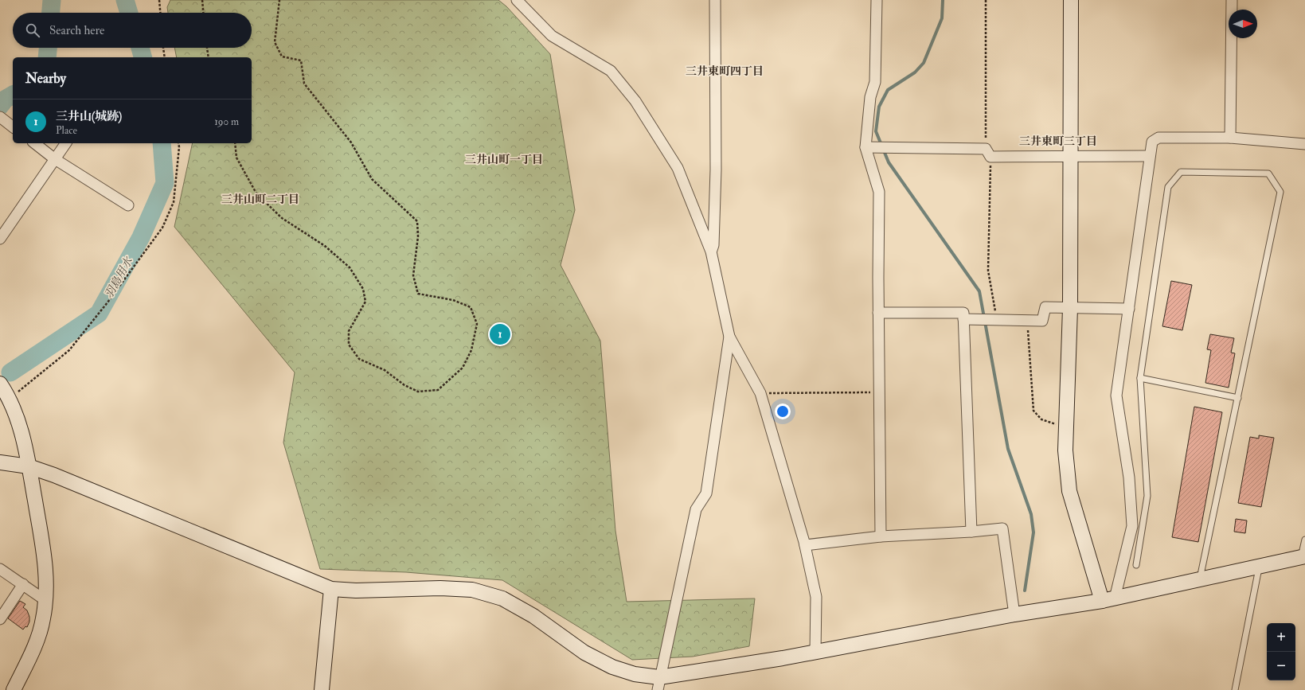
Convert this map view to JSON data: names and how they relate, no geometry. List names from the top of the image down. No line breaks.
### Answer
{"districts":["三井東町四丁目","三井東町三丁目","三井山町一丁目","三井山町二丁目"],"water":["羽島用水"],"north":"right","page":{"search":"Search here","heading":"Nearby","list":[{"mark":"1","name":"三井山(城跡)","note":"Place","value":"190 m"}],"pins":"1","map_buttons":["+","−"]}}
